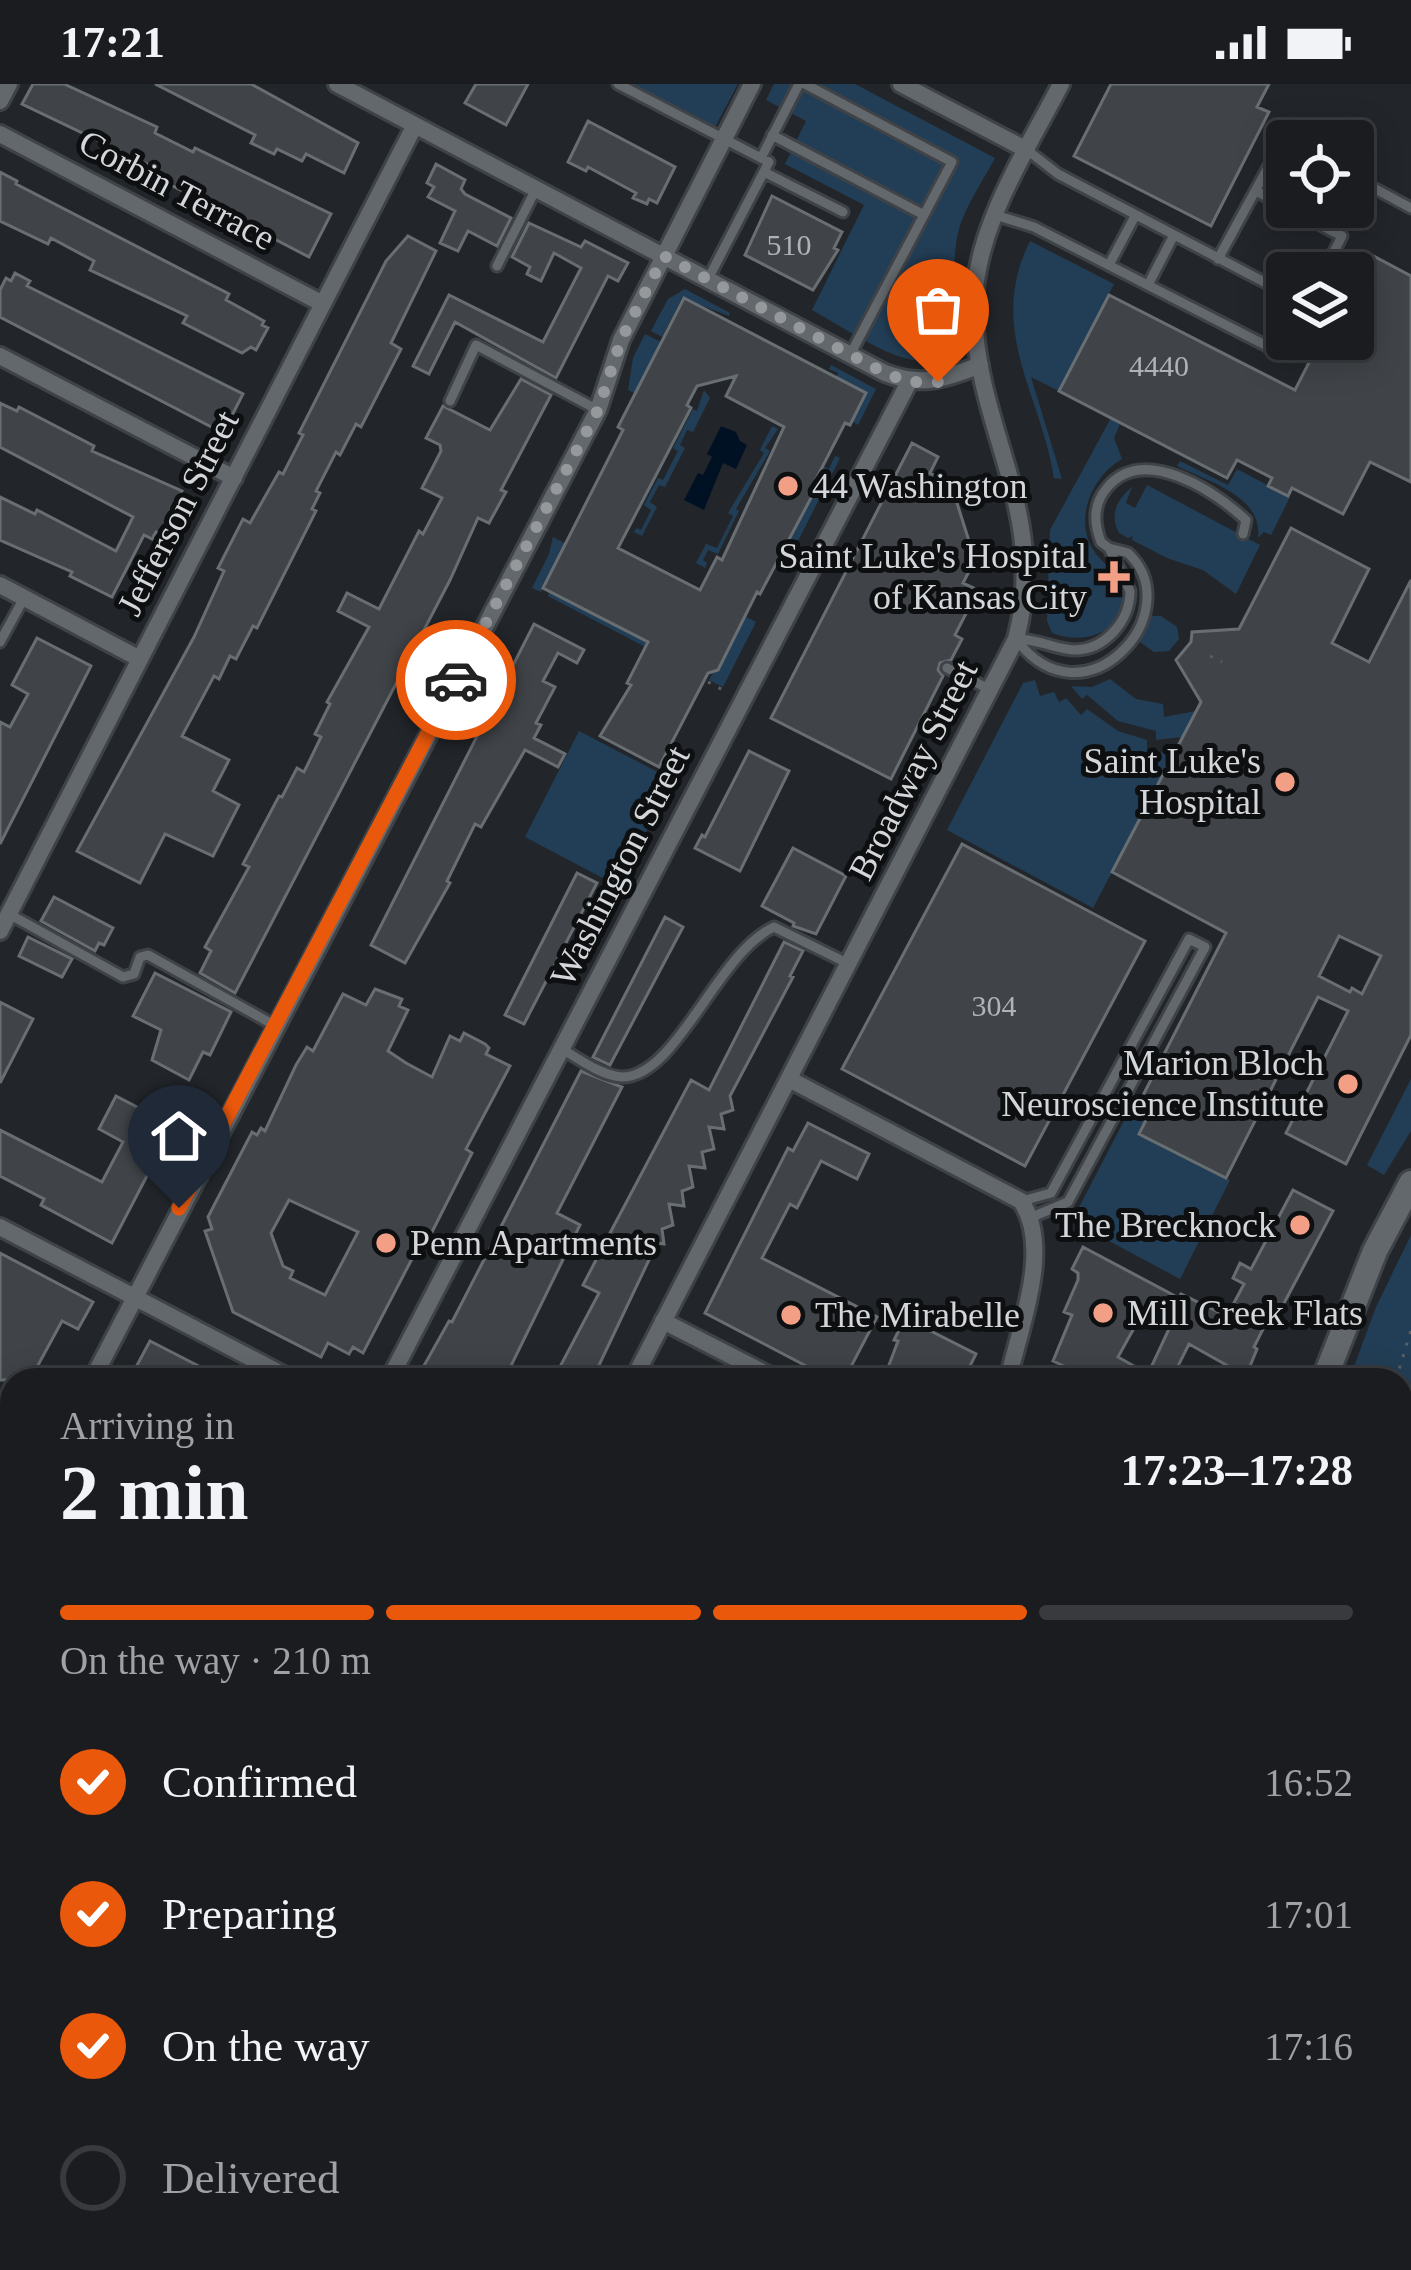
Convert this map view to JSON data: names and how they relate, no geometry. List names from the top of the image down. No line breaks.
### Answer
{"streets":{"street":["Corbin Terrace","Jefferson Street","Broadway Street","Washington Street"]},"crossings":[["Corbin Terrace","Jefferson Street"]],"places":{"other":["44 Washington","Saint Luke's Hospital","Marion Bloch Neuroscience Institute","The Brecknock","Penn Apartments","Mill Creek Flats","The Mirabelle"],"health":["Saint Luke's Hospital of Kansas City"]},"house_numbers":["510","4440","304"],"page":{"status":"17:21","heading":["2 min","Arriving in","17:23–17:28"],"bar":"On the way · 210 m","list":[["Confirmed","16:52"],["Preparing","17:01"],["On the way","17:16"],"Delivered"]}}
